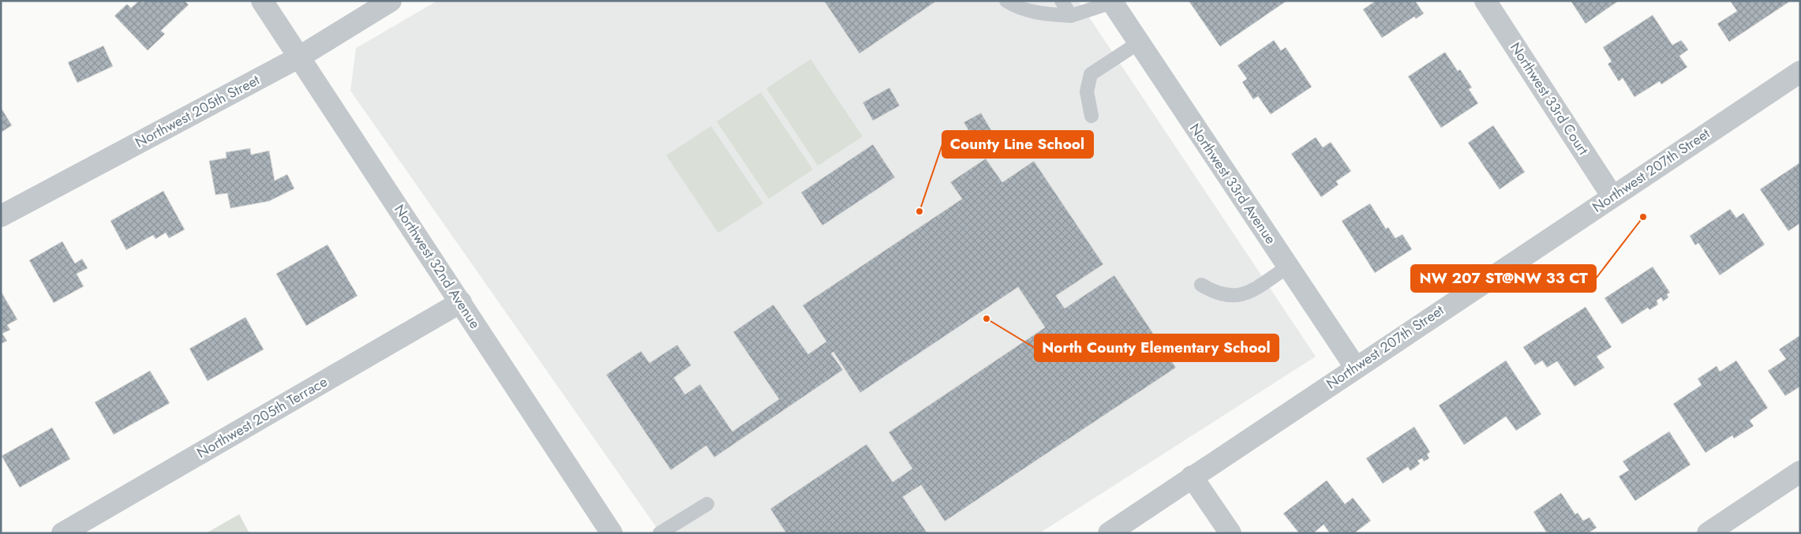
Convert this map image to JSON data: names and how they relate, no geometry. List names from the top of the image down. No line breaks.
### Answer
{"streets":{"street":["Northwest 33rd Court","Northwest 205th Street","Northwest 207th Street","Northwest 33rd Avenue","Northwest 32nd Avenue","Northwest 205th Terrace"]},"crossings":[["Northwest 33rd Court","Northwest 207th Street"],["Northwest 205th Street","Northwest 32nd Avenue"],["Northwest 207th Street","Northwest 33rd Avenue"],["Northwest 32nd Avenue","Northwest 205th Terrace"]],"places":["County Line School","NW 207 ST@NW 33 CT","North County Elementary School"]}
